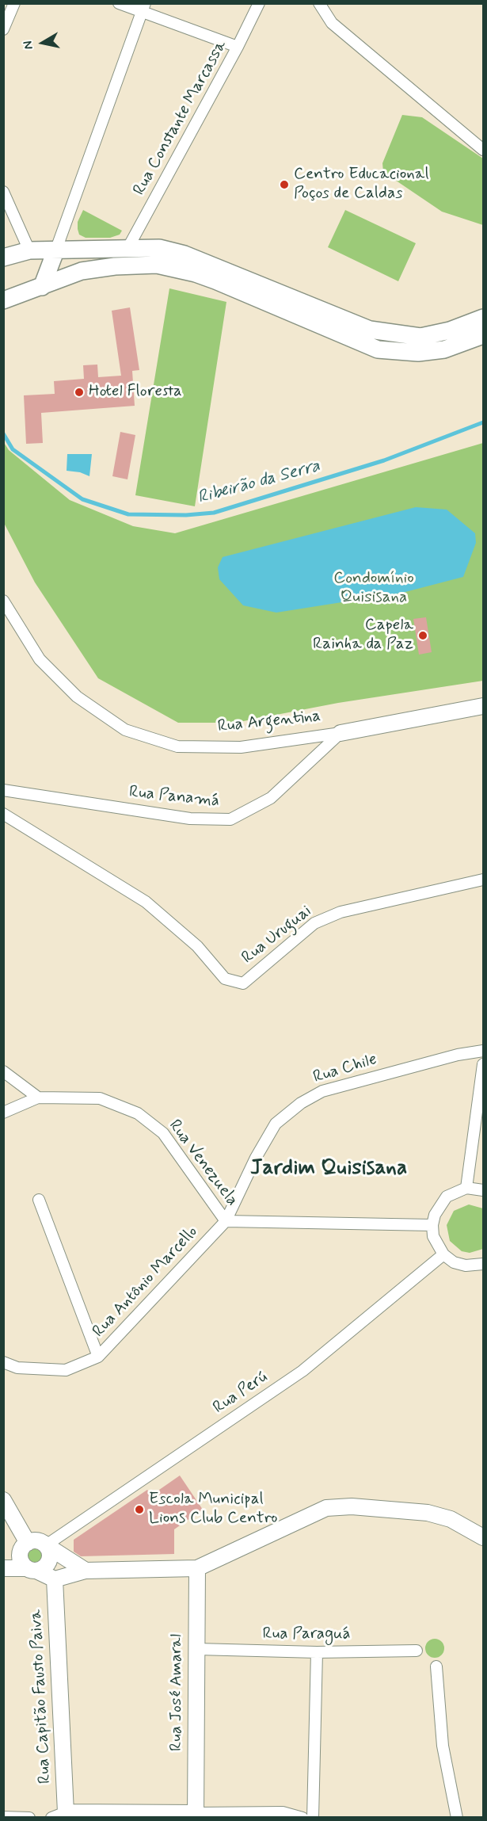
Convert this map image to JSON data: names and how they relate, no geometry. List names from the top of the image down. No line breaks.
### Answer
{"streets":{"street":["Rua Constante Marcassa","Rua Argentina","Rua Panamá","Rua Uruguai","Rua Chile","Rua Venezuela","Rua Antônio Marcello","Rua Perú","Rua Paraguá","Rua José Amaral","Rua Capitão Fausto Paiva"]},"crossings":[["Rua Argentina","Rua Panamá"],["Rua Chile","Rua Venezuela"],["Rua Chile","Rua Antônio Marcello"],["Rua Venezuela","Rua Antônio Marcello"],["Rua Paraguá","Rua José Amaral"]],"districts":["Jardim Quisisana"],"water":["Ribeirão da Serra"],"parks":["Condomínio Quisisana"],"places":["Centro Educacional Poços de Caldas","Hotel Floresta","Capela Rainha da Paz","Escola Municipal Lions Club Centro"],"north":"left"}
